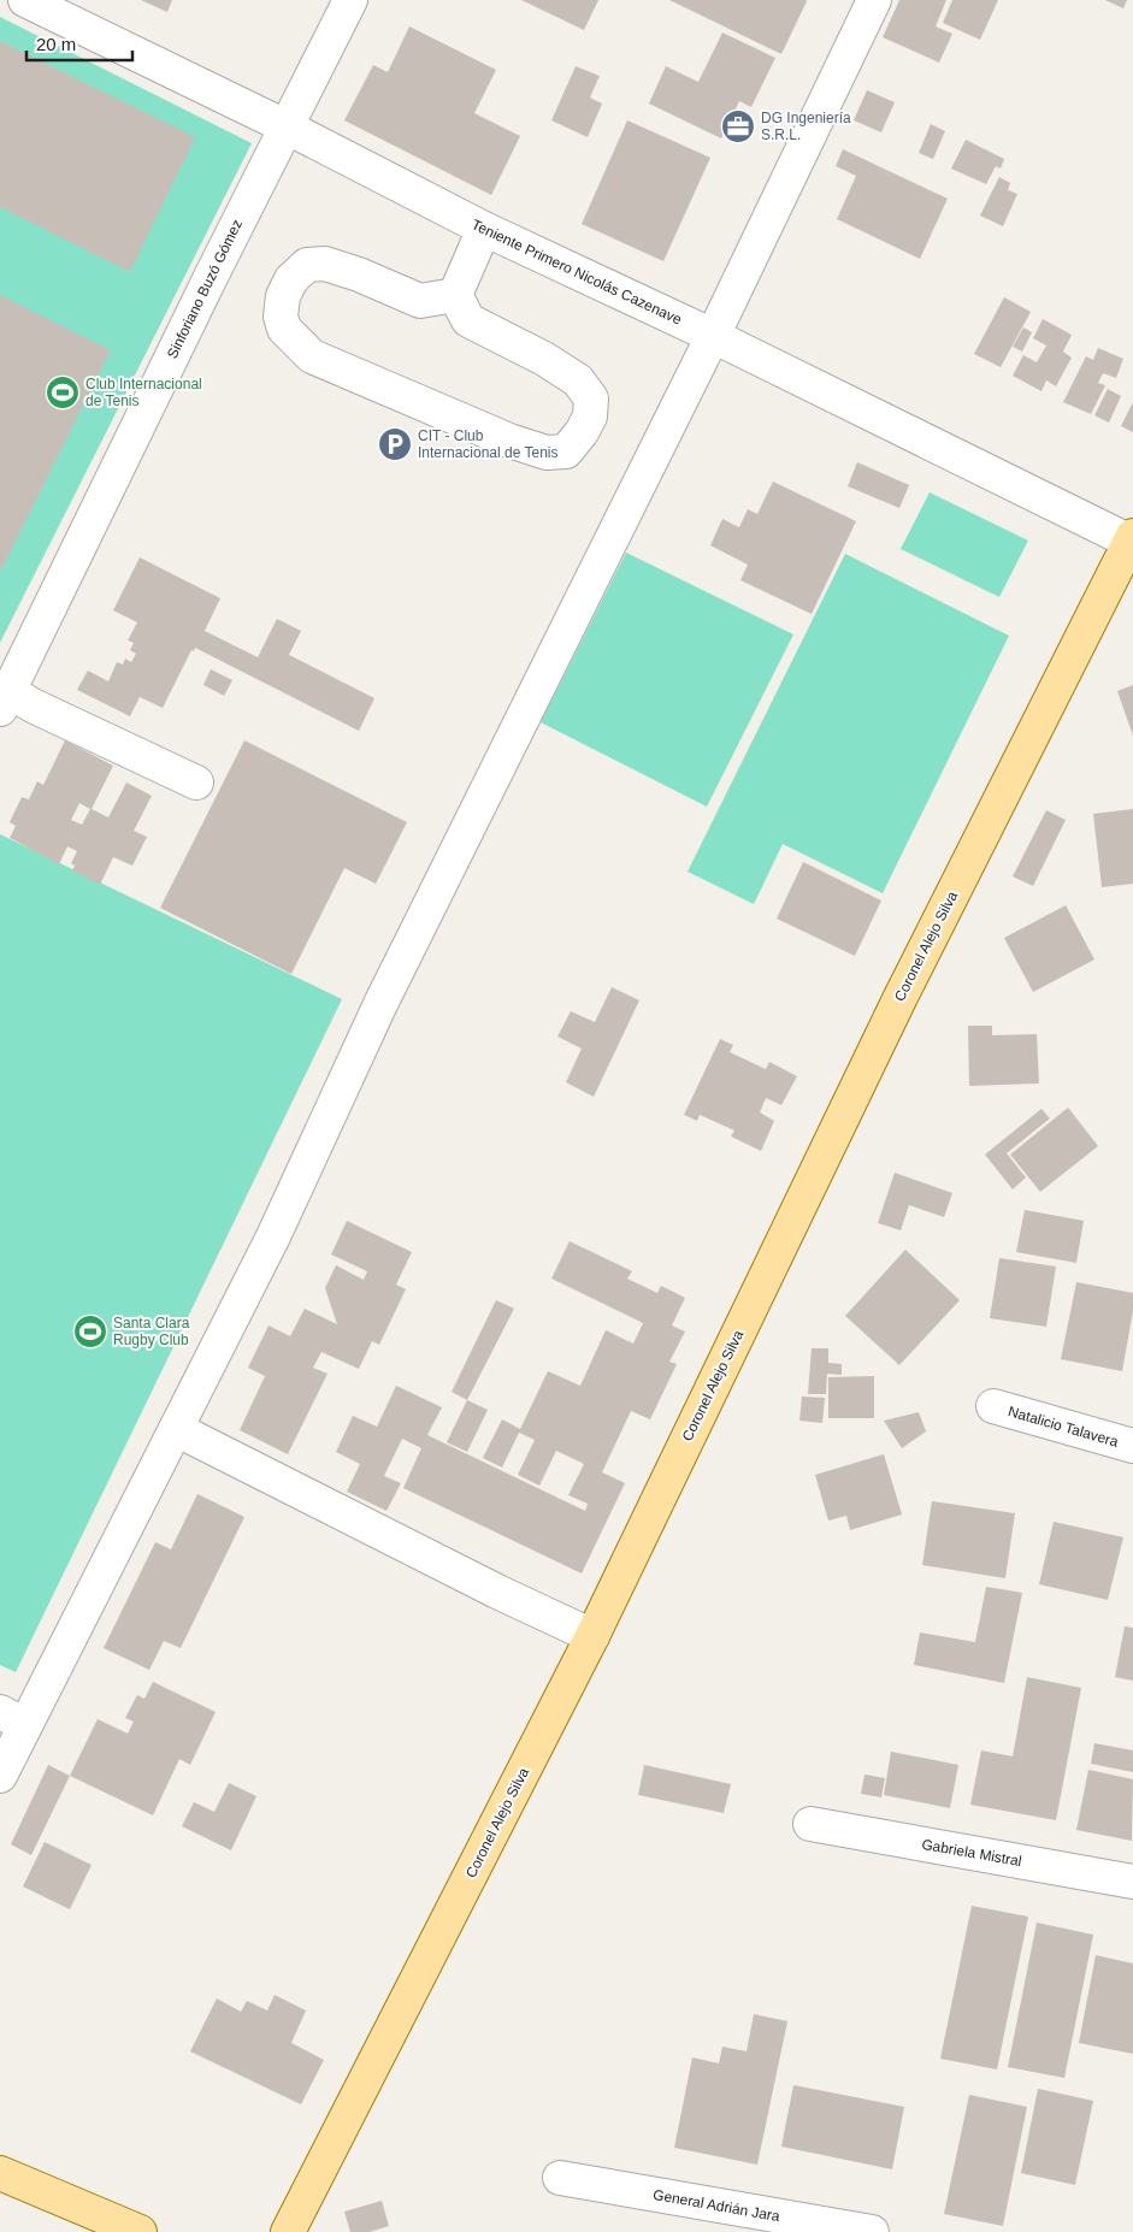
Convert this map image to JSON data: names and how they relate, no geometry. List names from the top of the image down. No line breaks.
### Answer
{"streets":{"main road":["Coronel Alejo Silva"],"street":["Teniente Primero Nicolás Cazenave","Sinforiano Buzó Gómez","Natalicio Talavera","Gabriela Mistral","General Adrián Jara"]},"crossings":[["Teniente Primero Nicolás Cazenave","Sinforiano Buzó Gómez"],["Teniente Primero Nicolás Cazenave","Coronel Alejo Silva"]],"places":{"office":["DG Ingeniería S.R.L."],"sports":["Club Internacional de Tenis","Santa Clara Rugby Club"],"parking":["CIT - Club Internacional de Tenis"]},"scale_bar":"20 m"}
